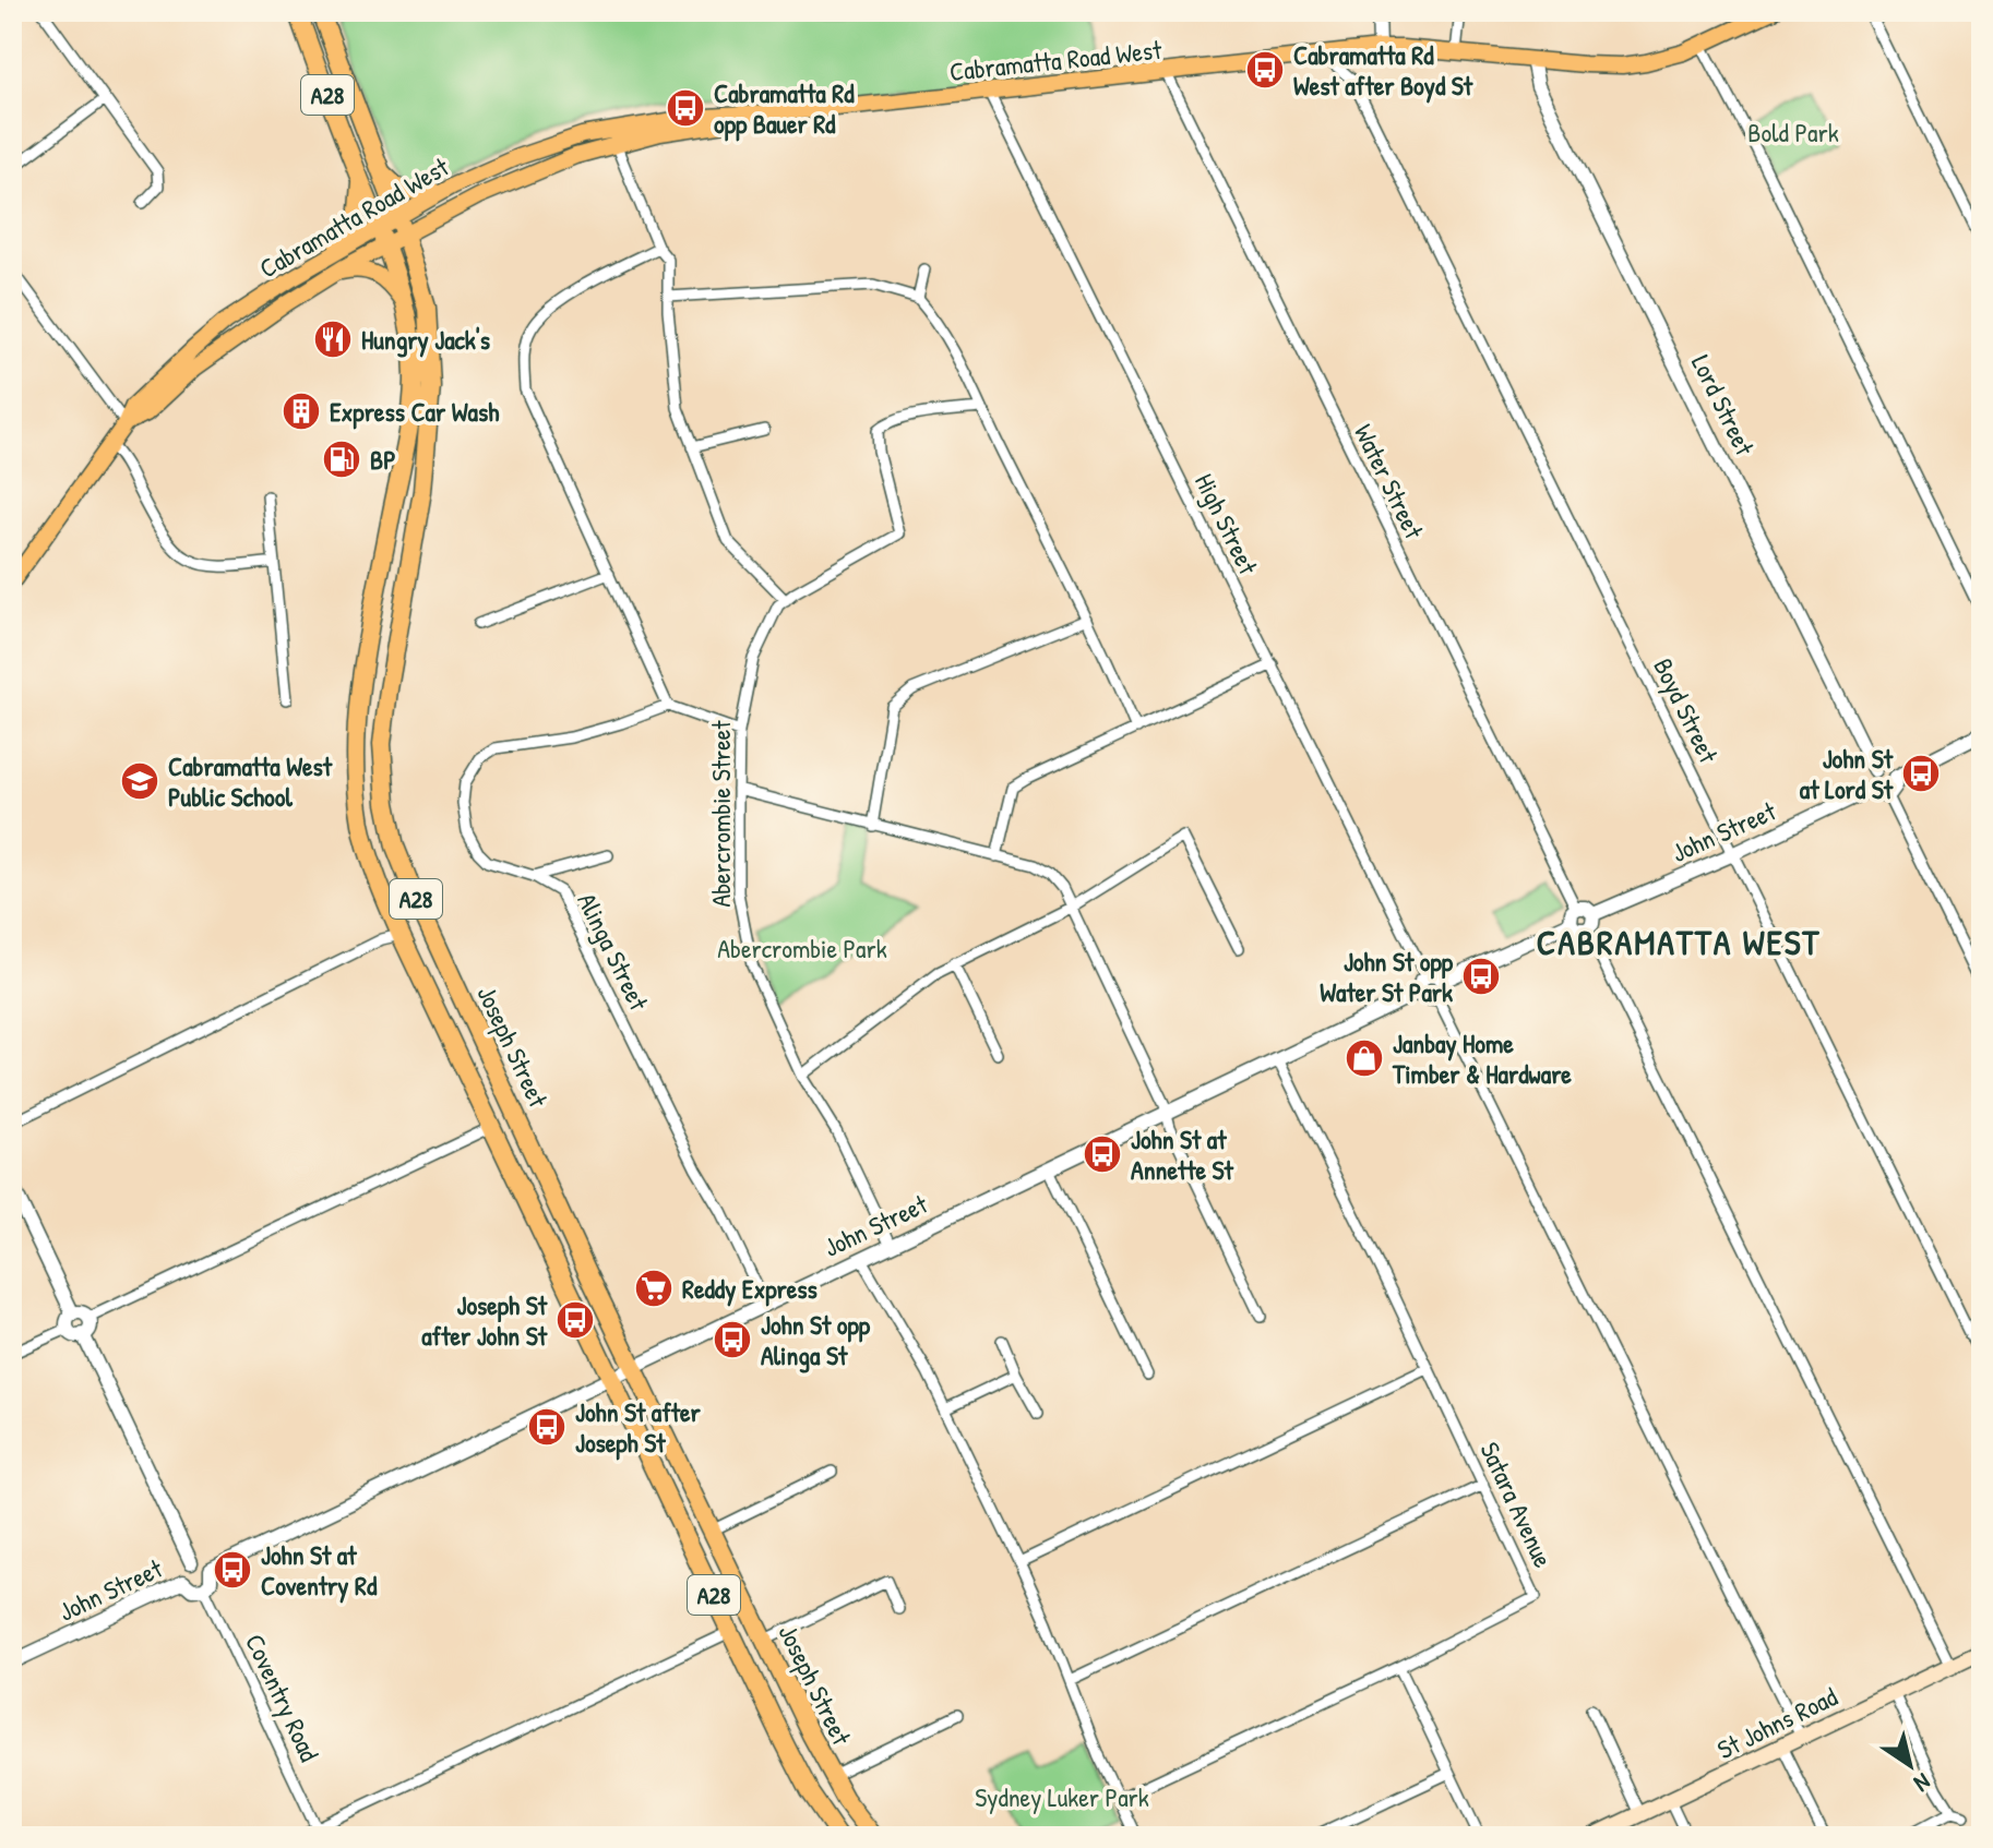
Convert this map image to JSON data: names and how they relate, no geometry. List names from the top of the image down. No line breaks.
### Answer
{"streets":{"highway":["A28","Joseph Street"],"main road":["Cabramatta Road West","St Johns Road"],"street":["Lord Street","Water Street","High Street","Boyd Street","Abercrombie Street","John Street","Alinga Street","Satara Avenue","Coventry Road"]},"crossings":[["Cabramatta Road West","A28"],["Cabramatta Road West","Lord Street"],["Cabramatta Road West","Water Street"],["Cabramatta Road West","High Street"],["Cabramatta Road West","Boyd Street"],["Cabramatta Road West","Joseph Street"],["A28","Joseph Street"],["Lord Street","John Street"],["Water Street","John Street"],["High Street","John Street"],["Boyd Street","John Street"],["Abercrombie Street","John Street"],["John Street","Alinga Street"],["John Street","Joseph Street"],["John Street","Satara Avenue"],["John Street","Coventry Road"]],"districts":["CABRAMATTA WEST"],"parks":["Bold Park","Abercrombie Park","Sydney Luker Park"],"places":{"bus stop":["Cabramatta Rd West after Boyd St","Cabramatta Rd opp Bauer Rd","John St at Lord St","John St opp Water St Park","John St at Annette St","Joseph St after John St","John St opp Alinga St","John St after Joseph St","John St at Coventry Rd"],"restaurant":["Hungry Jack's"],"building":["Express Car Wash"],"fuel station":["BP"],"school or university":["Cabramatta West Public School"],"shop":["Janbay Home Timber & Hardware"],"supermarket":["Reddy Express"]},"north":"bottom right"}
